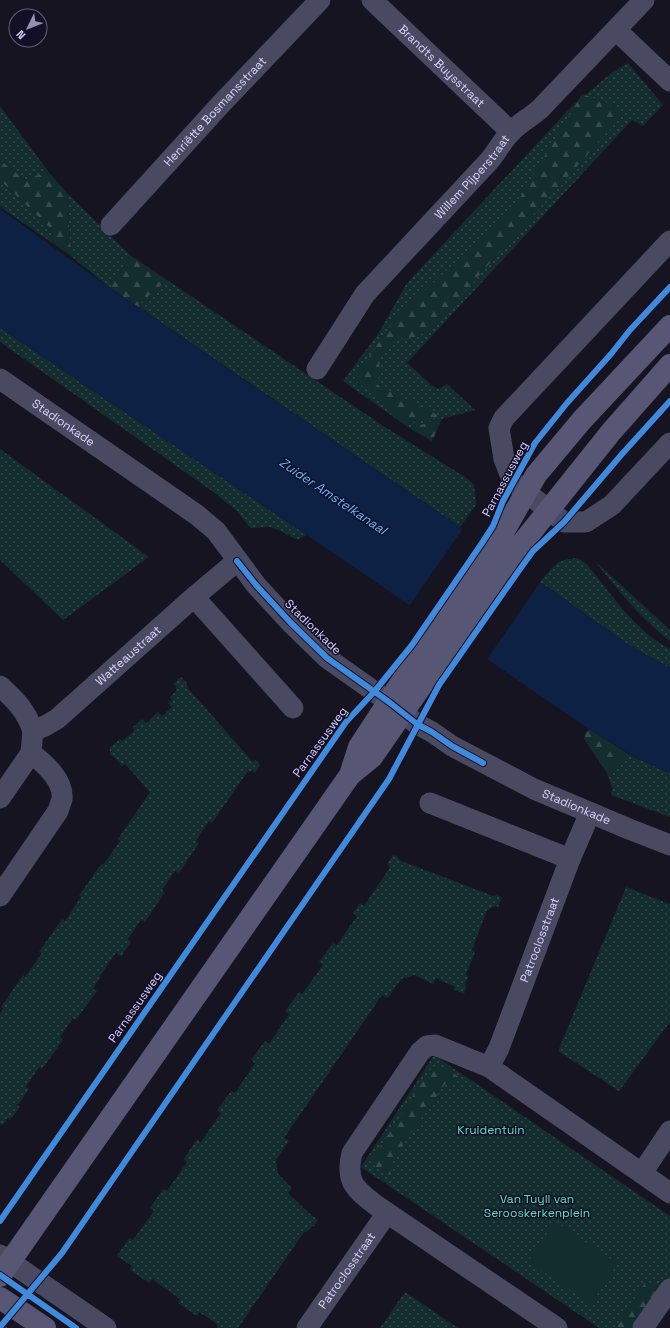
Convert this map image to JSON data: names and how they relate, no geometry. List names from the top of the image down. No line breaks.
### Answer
{"streets":{"main road":["Parnassusweg"],"street":["Brandts Buysstraat","Henriëtte Bosmansstraat","Willem Pijperstraat","Stadionkade","Watteaustraat","Patroclosstraat"]},"crossings":[["Brandts Buysstraat","Willem Pijperstraat"],["Stadionkade","Parnassusweg"],["Stadionkade","Watteaustraat"],["Stadionkade","Patroclosstraat"]],"water":["Zuider Amstelkanaal"],"parks":["Kruidentuin","Van Tuyll van Serooskerkenplein"],"north":"bottom left"}
